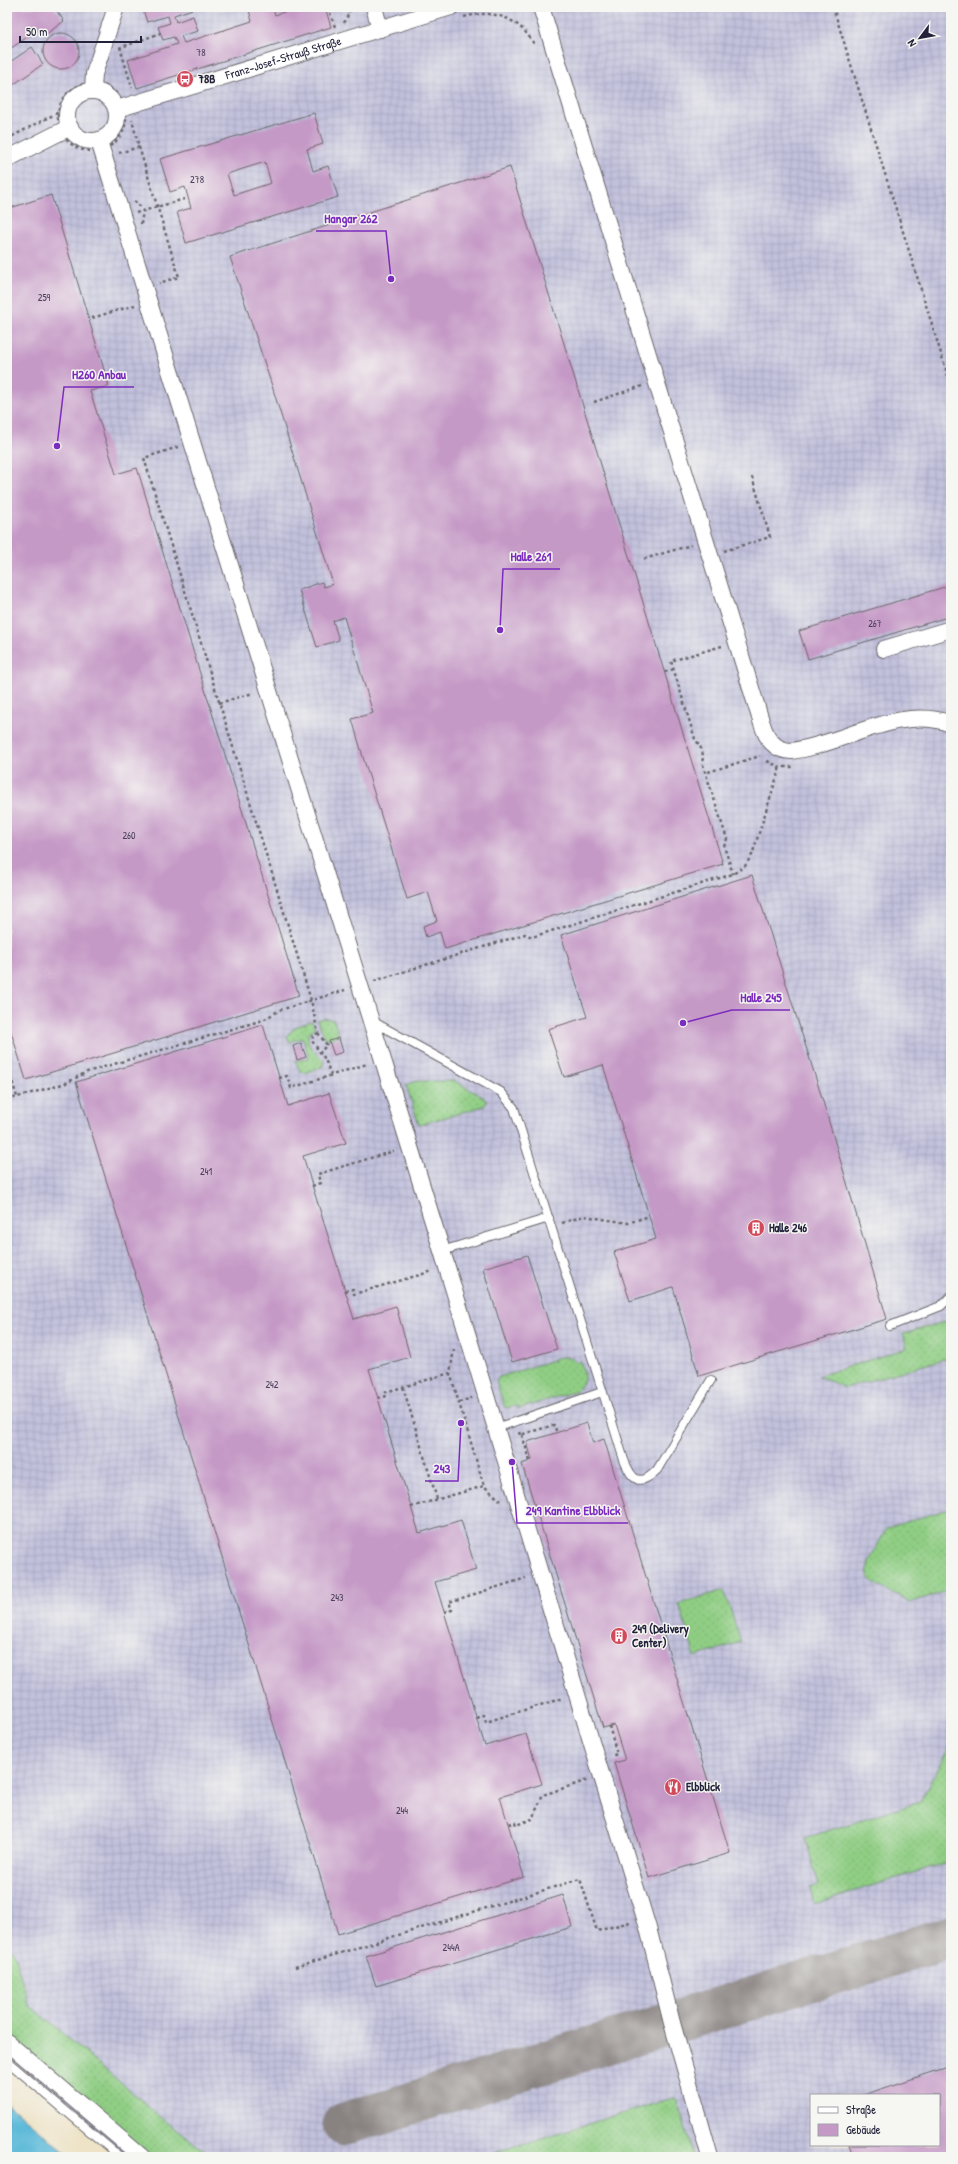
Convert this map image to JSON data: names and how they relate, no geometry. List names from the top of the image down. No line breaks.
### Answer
{"streets":{"street":["Franz-Josef-Strauß Straße"]},"places":{"bus stop":["78B"],"other":["Hangar 262","H260 Anbau","Halle 261","Halle 245","243","249 Kantine Elbblick"],"building":["Halle 246","249 (Delivery Center)"],"restaurant":["Elbblick"]},"house_numbers":["78","278","259","267","260","241","242","243","244","244A"],"legend":["Straße","Gebäude"],"scale_bar":"50 m","north":"bottom left"}
